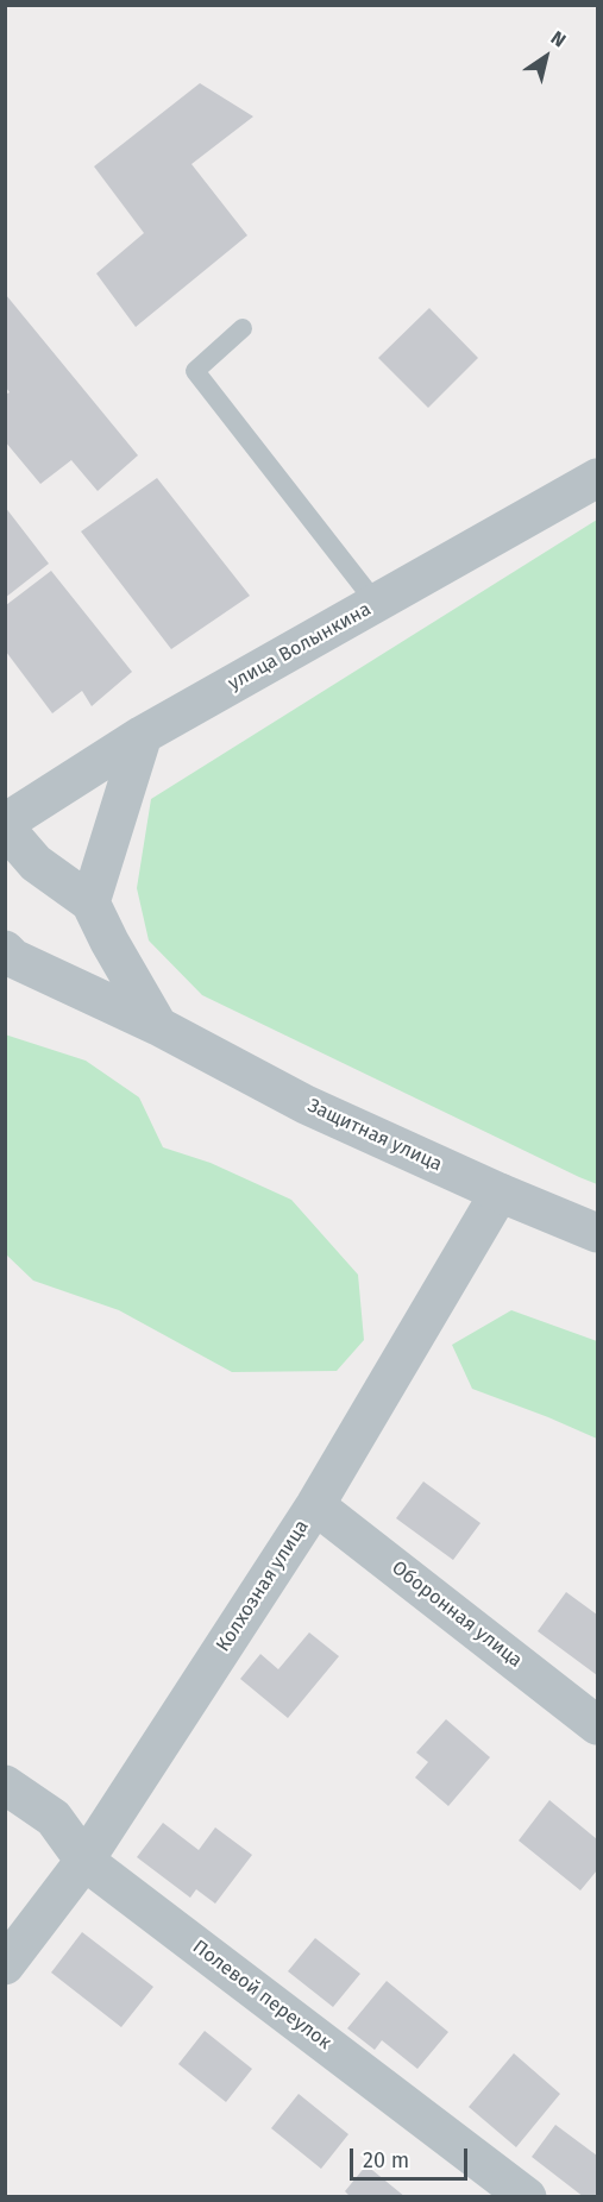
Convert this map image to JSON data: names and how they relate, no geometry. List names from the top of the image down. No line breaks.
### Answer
{"streets":{"street":["улица Волынкина","Защитная улица","Колхозная улица","Оборонная улица","Полевой переулок"]},"crossings":[["Защитная улица","Колхозная улица"],["Колхозная улица","Оборонная улица"],["Колхозная улица","Полевой переулок"]],"scale_bar":"20 m","north":"top right"}
